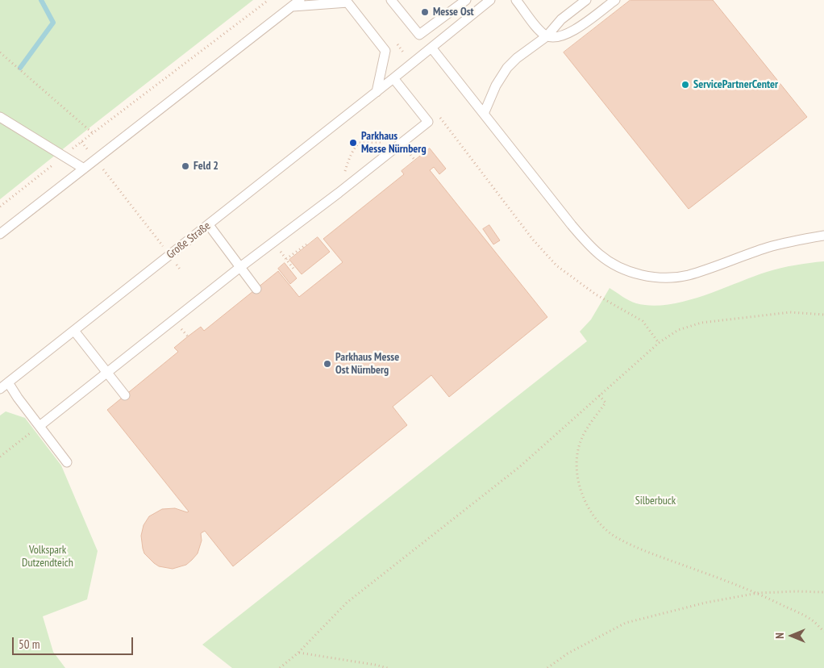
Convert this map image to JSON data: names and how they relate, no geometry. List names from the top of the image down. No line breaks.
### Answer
{"streets":{"lane":["Große Straße"]},"parks":["Silberbuck","Volkspark Dutzendteich"],"places":["Messe Ost","ServicePartnerCenter","Parkhaus Messe Nürnberg","Feld 2","Parkhaus Messe Ost Nürnberg"],"scale_bar":"50 m","north":"left"}
